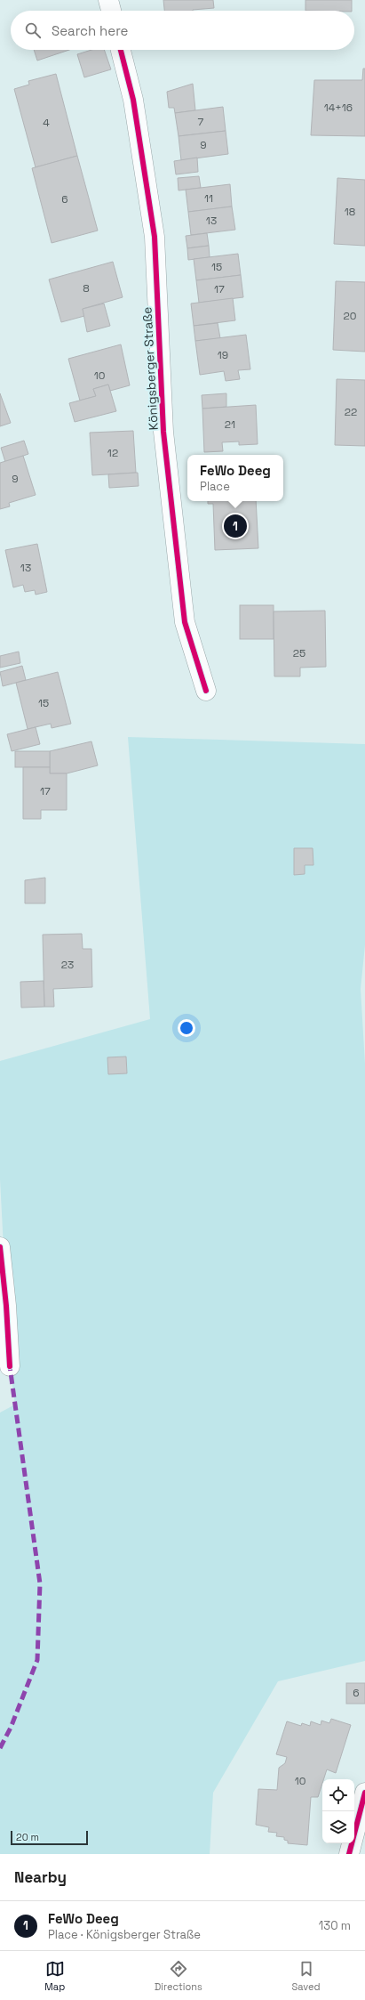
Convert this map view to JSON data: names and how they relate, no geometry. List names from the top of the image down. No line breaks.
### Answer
{"streets":{"street":["Königsberger Straße"]},"house_numbers":["14+16","7","4","9","11","6","18","13","15","8","17","20","19","10","22","21","12","9","13","25","15","17","23","6","10"],"scale_bar":"20 m","page":{"search":"Search here","popup":["FeWo Deeg","Place"],"pins":"1","scale":"20 m","heading":"Nearby","list":[{"mark":"1","name":"FeWo Deeg","note":"Place · Königsberger Straße","value":"130 m"}],"nav":["Map","Directions","Saved"]}}
